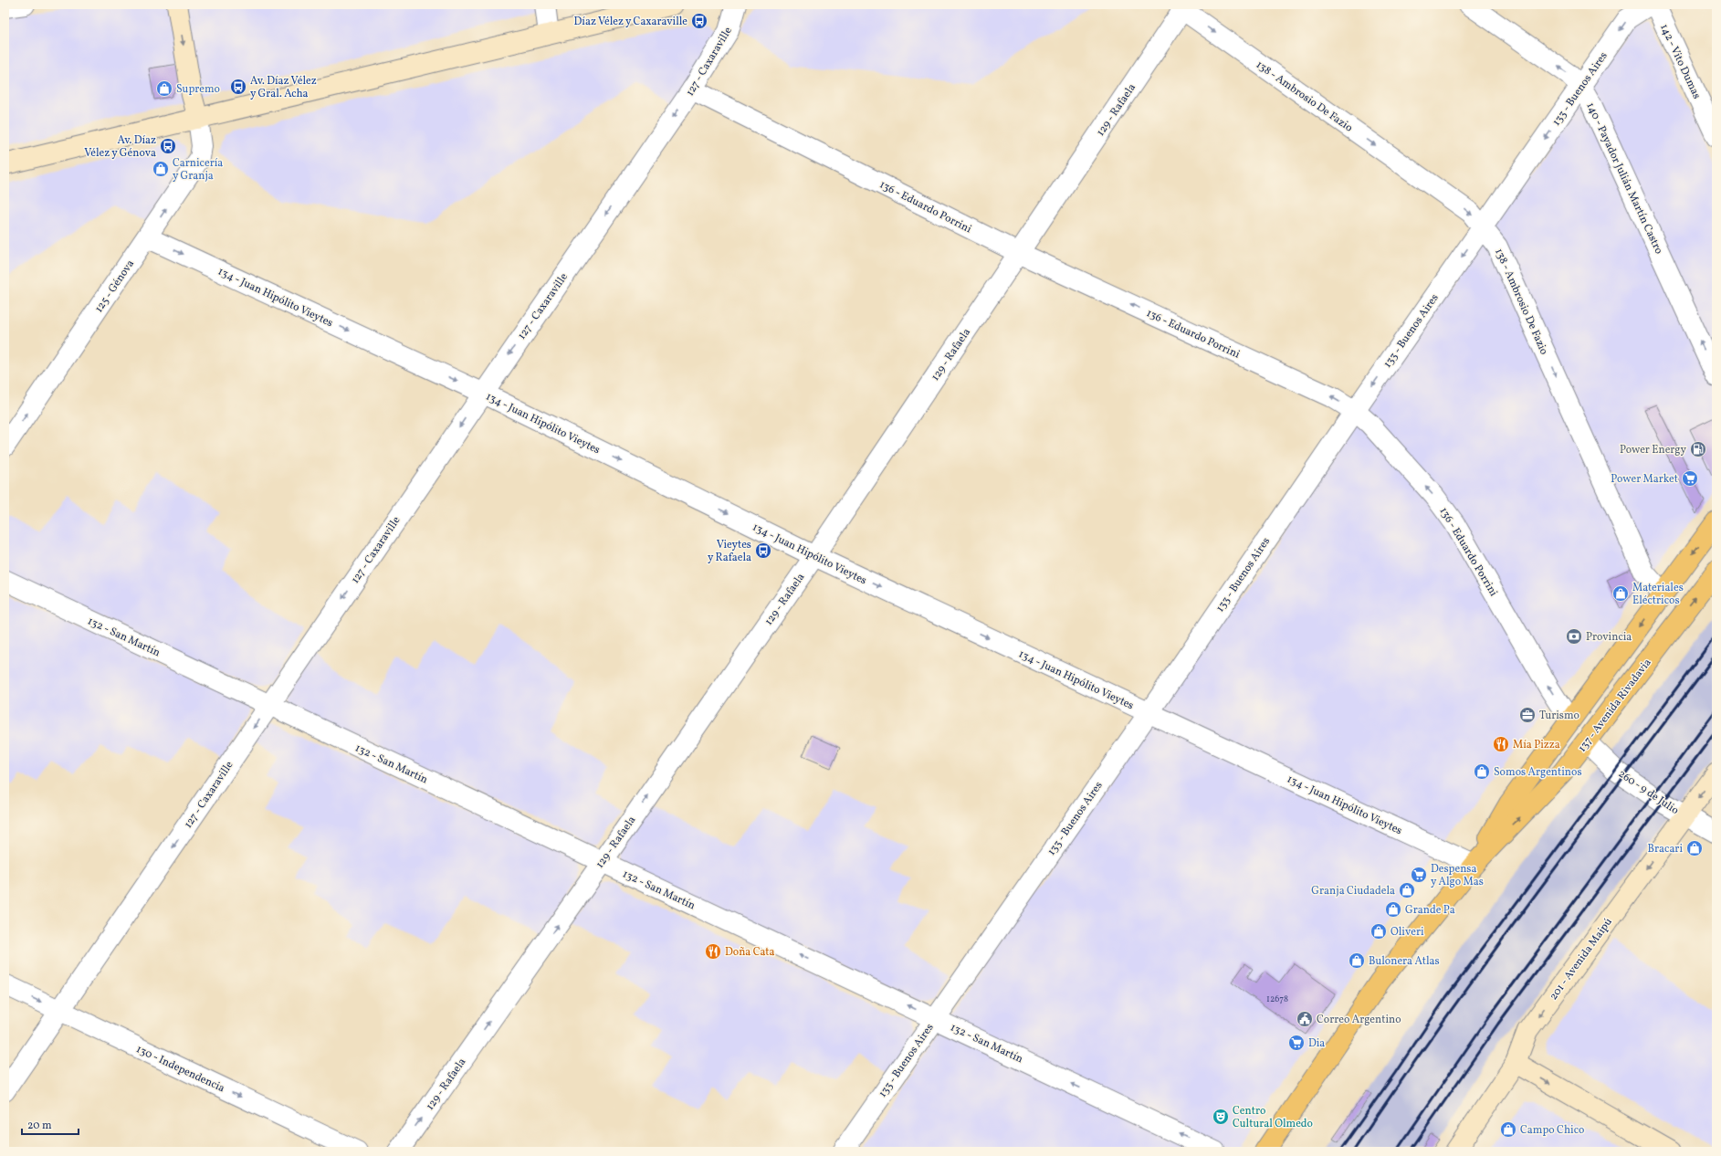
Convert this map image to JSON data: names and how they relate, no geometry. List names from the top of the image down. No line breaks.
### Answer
{"streets":{"main road":["137 - Avenida Rivadavia","201 - Avenida Maipú"],"street":["127 - Caxaraville","142 - Vito Dumas","133 - Buenos Aires","138 - Ambrosio De Fazio","129 - Rafaela","140 - Payador Julián Martín Castro","136 - Eduardo Porrini","125 - Génova","134 - Juan Hipólito Vieytes","132 - San Martín","260 - 9 de Julio","130 - Independencia"]},"crossings":[["127 - Caxaraville","136 - Eduardo Porrini"],["127 - Caxaraville","134 - Juan Hipólito Vieytes"],["127 - Caxaraville","132 - San Martín"],["127 - Caxaraville","130 - Independencia"],["133 - Buenos Aires","138 - Ambrosio De Fazio"],["133 - Buenos Aires","140 - Payador Julián Martín Castro"],["133 - Buenos Aires","136 - Eduardo Porrini"],["133 - Buenos Aires","134 - Juan Hipólito Vieytes"],["133 - Buenos Aires","132 - San Martín"],["138 - Ambrosio De Fazio","129 - Rafaela"],["138 - Ambrosio De Fazio","137 - Avenida Rivadavia"],["129 - Rafaela","136 - Eduardo Porrini"],["129 - Rafaela","134 - Juan Hipólito Vieytes"],["129 - Rafaela","132 - San Martín"],["136 - Eduardo Porrini","137 - Avenida Rivadavia"],["125 - Génova","134 - Juan Hipólito Vieytes"],["134 - Juan Hipólito Vieytes","137 - Avenida Rivadavia"],["137 - Avenida Rivadavia","260 - 9 de Julio"],["260 - 9 de Julio","201 - Avenida Maipú"]],"one_way":["127 - Caxaraville","133 - Buenos Aires","138 - Ambrosio De Fazio","129 - Rafaela","140 - Payador Julián Martín Castro","136 - Eduardo Porrini","125 - Génova","134 - Juan Hipólito Vieytes","132 - San Martín","201 - Avenida Maipú","130 - Independencia"],"places":{"bus stop":["Díaz Vélez y Caxaraville","Av. Díaz Vélez y Gral. Acha","Av. Díaz Vélez y Génova","Vieytes y Rafaela"],"shop":["Supremo","Carnicería y Granja","Materiales Eléctricos","Somos Argentinos","Bracari","Granja Ciudadela","Grande Pa","Oliveri","Bulonera Atlas","Campo Chico"],"fuel station":["Power Energy"],"supermarket":["Power Market","Despensa y Algo Mas","Dia"],"bank":["Provincia"],"office":["Turismo"],"restaurant":["Mía Pizza","Doña Cata"],"public building":["Correo Argentino"],"theatre":["Centro Cultural Olmedo"]},"house_numbers":["12678"],"scale_bar":"20 m"}
